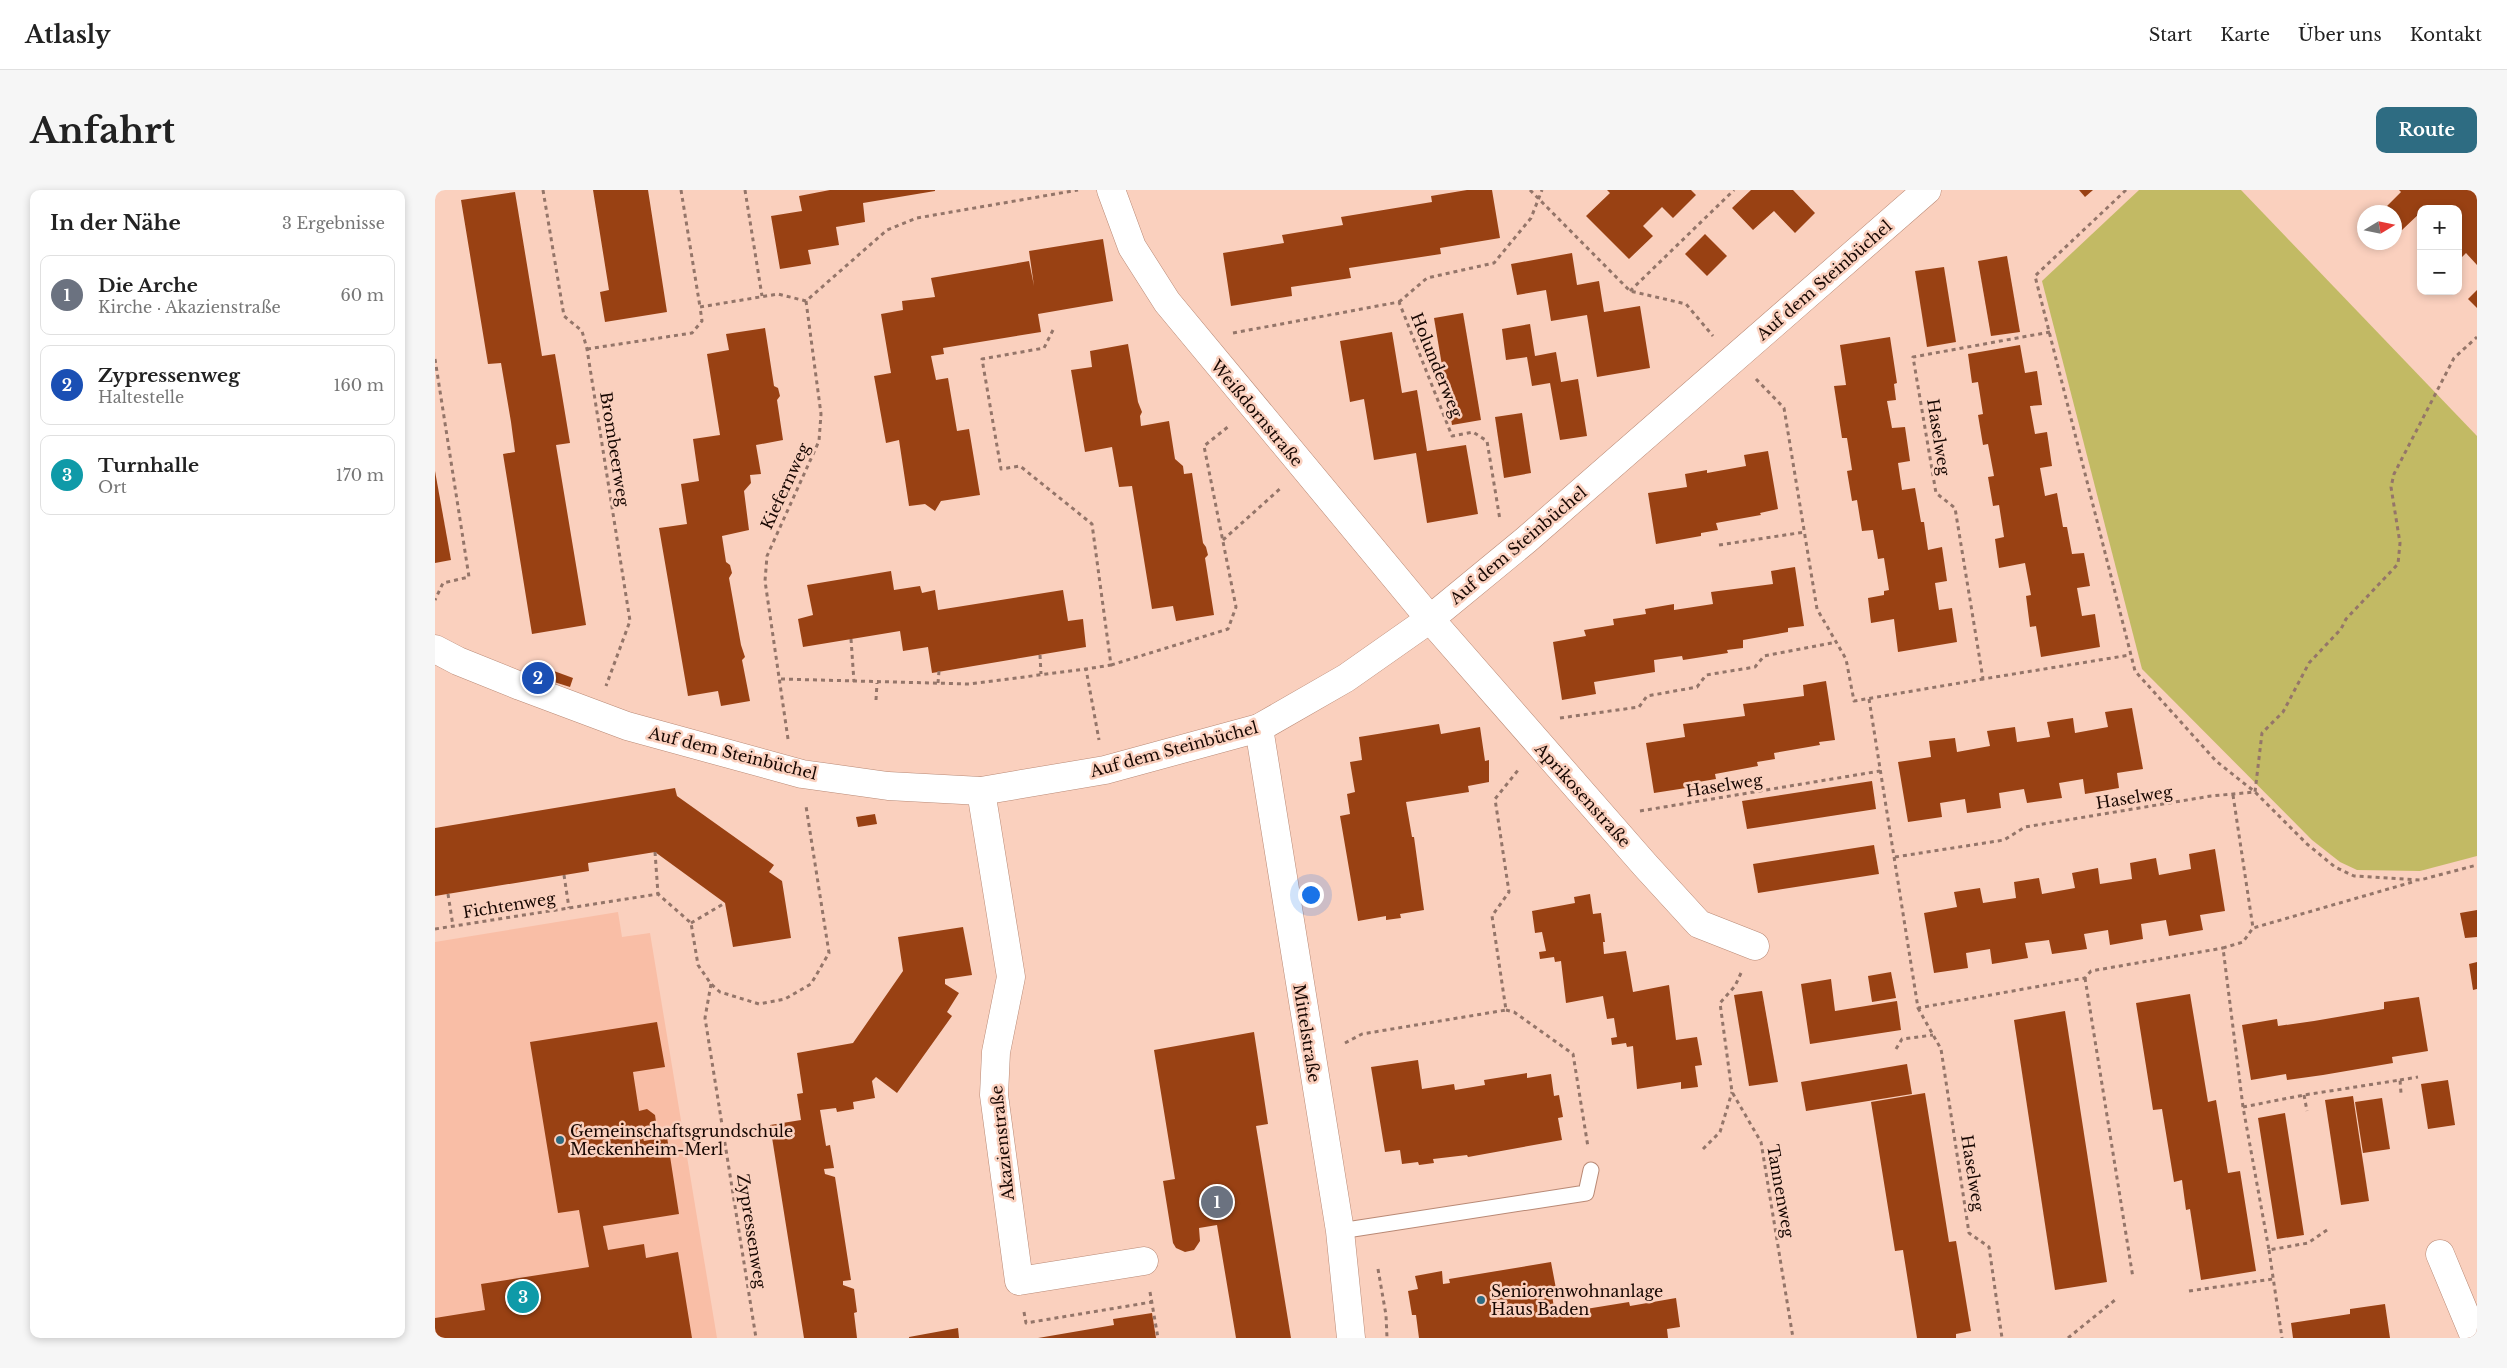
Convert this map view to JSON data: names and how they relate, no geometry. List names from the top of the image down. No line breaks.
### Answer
{"streets":{"street":["Auf dem Steinbüchel","Weißdornstraße","Aprikosenstraße","Mittelstraße","Akazienstraße"],"path":["Holunderweg","Haselweg","Brombeerweg","Kiefernweg","Fichtenweg","Tannenweg","Zypressenweg"]},"crossings":[["Auf dem Steinbüchel","Holunderweg"],["Auf dem Steinbüchel","Weißdornstraße"],["Auf dem Steinbüchel","Brombeerweg"],["Auf dem Steinbüchel","Kiefernweg"],["Auf dem Steinbüchel","Aprikosenstraße"],["Auf dem Steinbüchel","Mittelstraße"],["Auf dem Steinbüchel","Akazienstraße"],["Holunderweg","Weißdornstraße"],["Weißdornstraße","Aprikosenstraße"],["Haselweg","Aprikosenstraße"],["Aprikosenstraße","Tannenweg"]],"places":["Gemeinschaftsgrundschule Meckenheim-Merl","Seniorenwohnanlage Haus Baden"],"north":"right","page":{"header":"Atlasly","nav":["Start","Karte","Über uns","Kontakt"],"buttons":"Route","title":"Anfahrt","heading":["In der Nähe","3 Ergebnisse"],"map_buttons":["+","−"],"list":[{"mark":"1","name":"Die Arche","note":"Kirche · Akazienstraße","value":"60 m"},{"mark":"2","name":"Zypressenweg","note":"Haltestelle","value":"160 m"},{"mark":"3","name":"Turnhalle","note":"Ort","value":"170 m"}],"pins":["2","1","3"]}}
